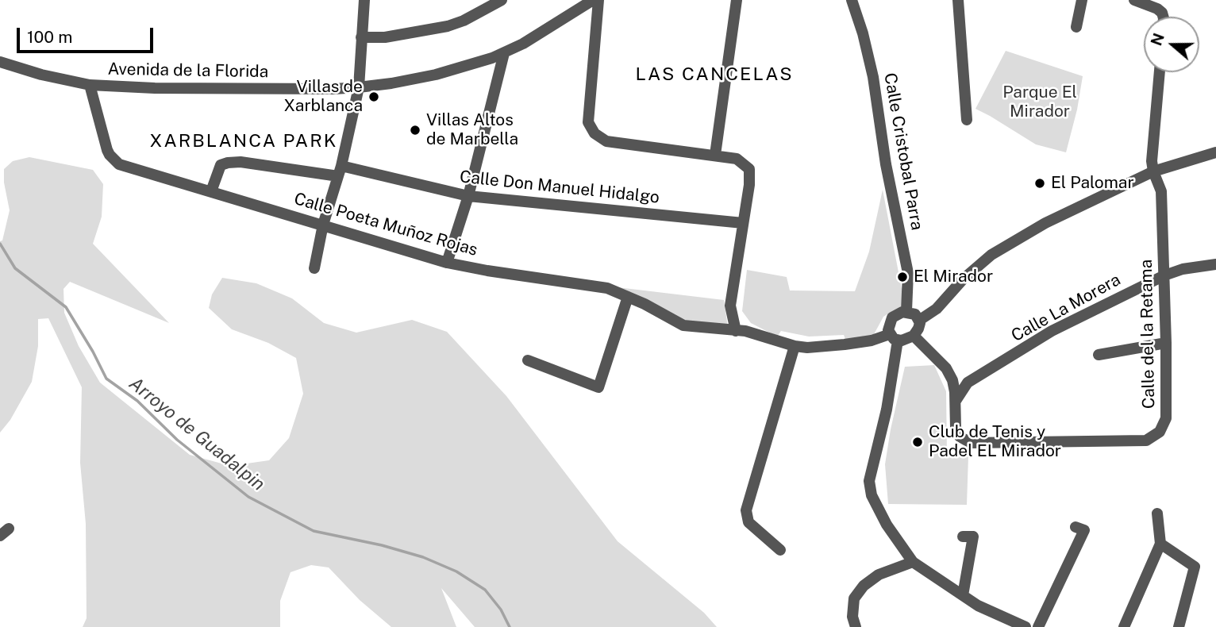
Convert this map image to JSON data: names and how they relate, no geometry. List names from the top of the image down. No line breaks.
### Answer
{"streets":{"street":["Avenida de la Florida","Calle Cristobal Parra","Calle Don Manuel Hidalgo","Calle Poeta Muñoz Rojas","Calle La Morera","Calle del la Retama"]},"crossings":[["Avenida de la Florida","Calle Poeta Muñoz Rojas"],["Calle Cristobal Parra","Calle Poeta Muñoz Rojas"],["Calle Don Manuel Hidalgo","Calle Poeta Muñoz Rojas"],["Calle La Morera","Calle del la Retama"]],"districts":["LAS CANCELAS","XARBLANCA PARK"],"water":["Arroyo de Guadalpin"],"parks":["Parque El Mirador"],"places":["Villas de Xarblanca","Villas Altos de Marbella","El Palomar","El Mirador","Club de Tenis y Padel EL Mirador"],"scale_bar":"100 m","north":"left"}
